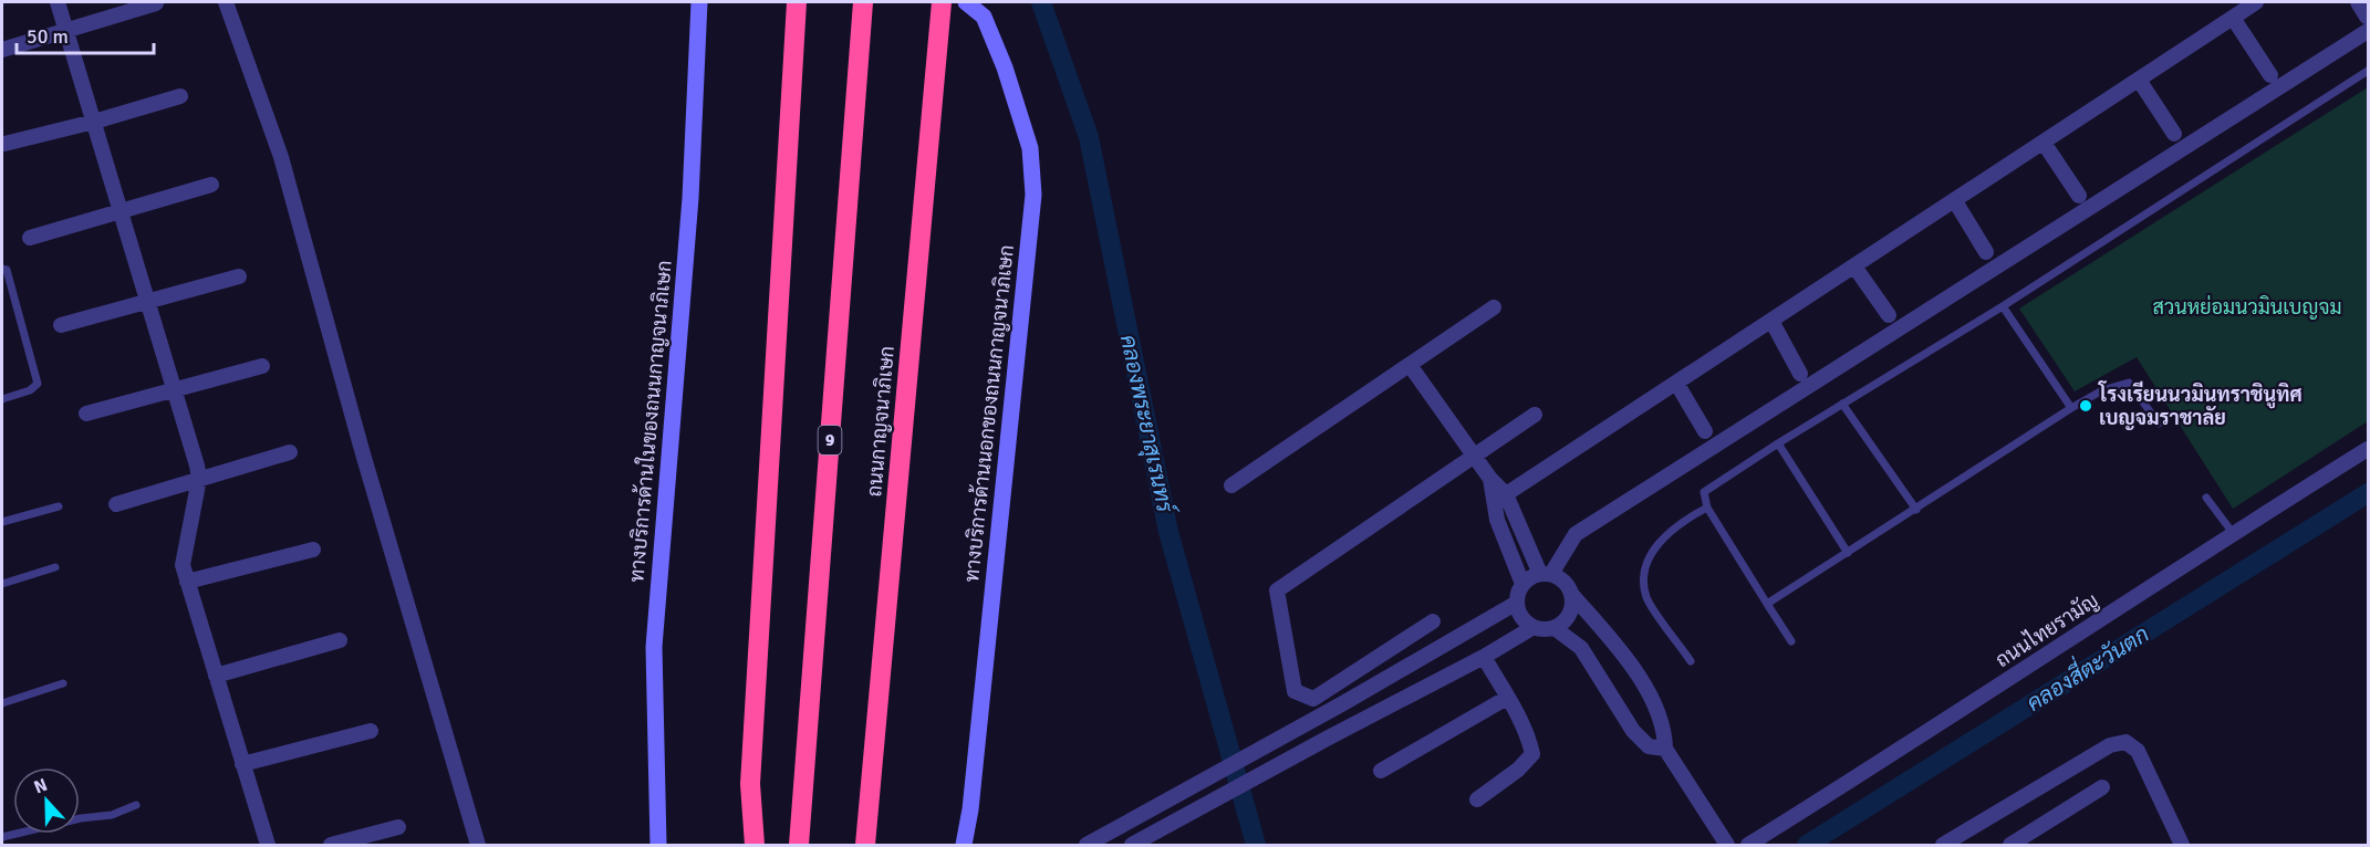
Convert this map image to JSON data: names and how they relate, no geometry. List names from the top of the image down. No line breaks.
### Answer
{"streets":{"highway":["ถนนกาญจนาภิเษก","9"],"main road":["ทางบริการด้านนอกของถนนกาญจนาภิเษก","ทางบริการด้านในของถนนกาญจนาภิเษก"],"street":["ถนนไทยรามัญ"]},"water":["คลองพระยาสุเรนทร์","คลองสี่ตะวันตก"],"parks":["สวนหย่อมนวมินเบญจม"],"places":["โรงเรียนนวมินทราชินูทิศ เบญจมราชาลัย"],"scale_bar":"50 m","north":"top"}
